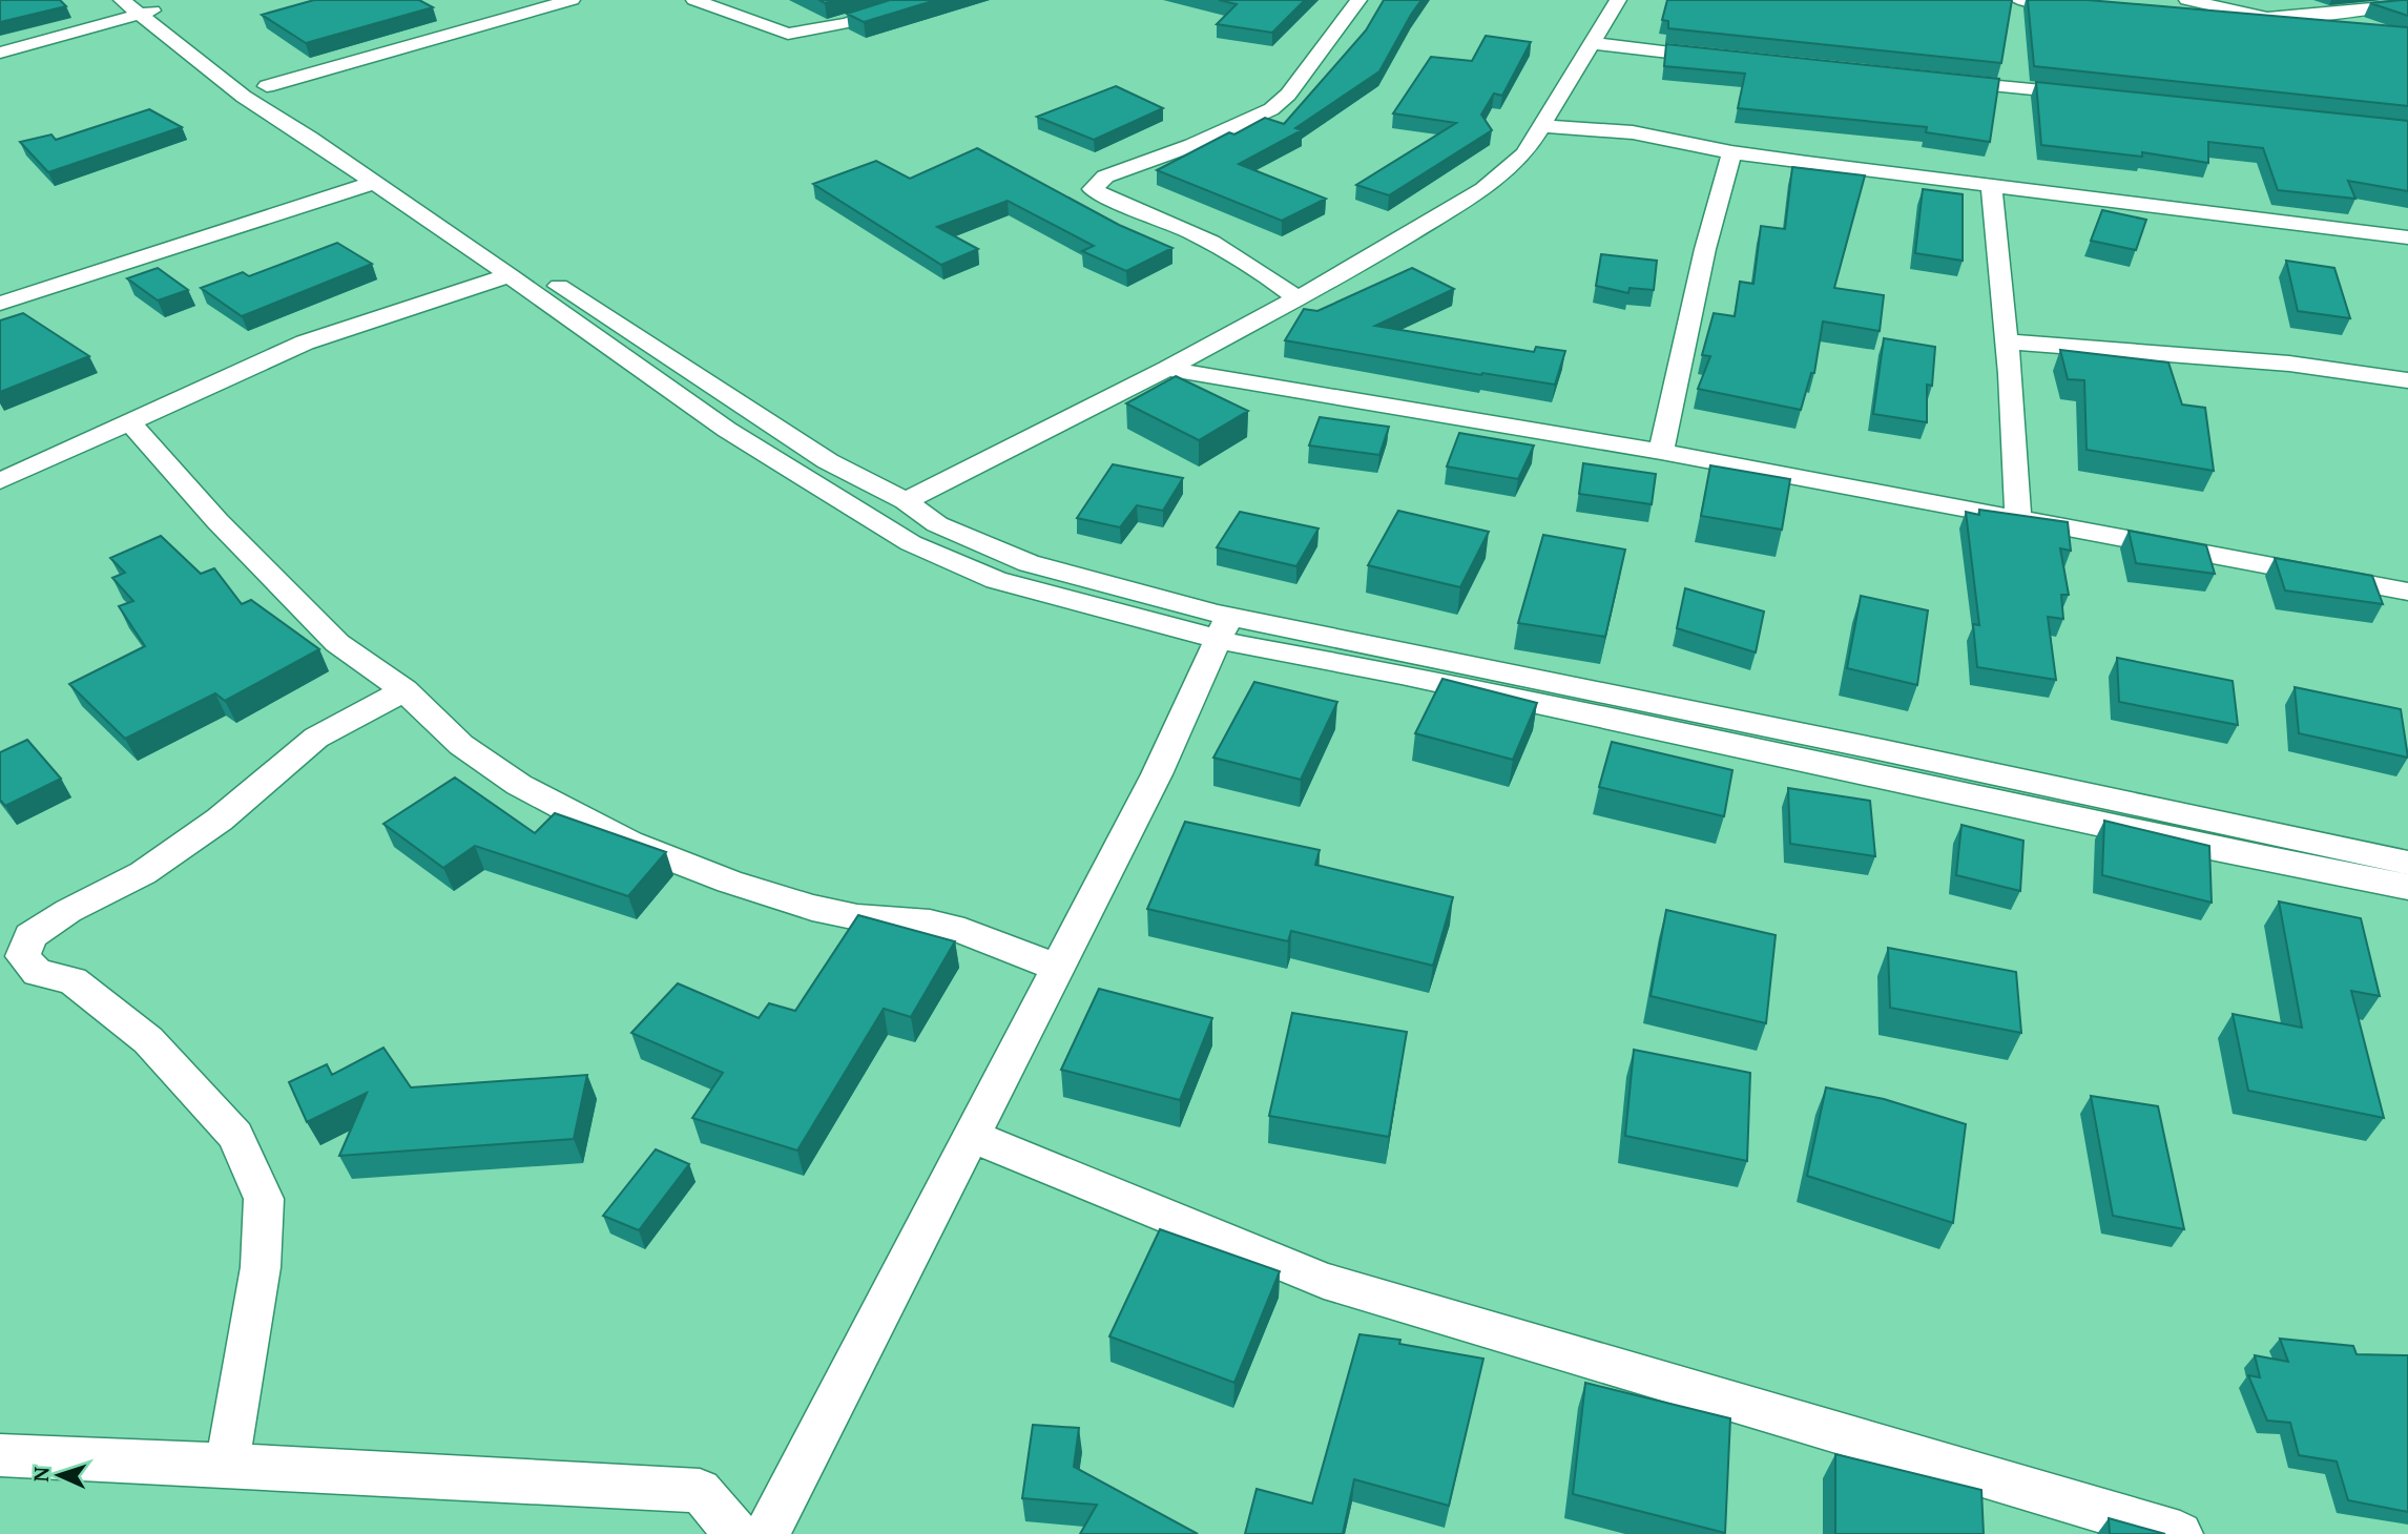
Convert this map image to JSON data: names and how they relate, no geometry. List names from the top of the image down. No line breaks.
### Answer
{"north":"left"}
